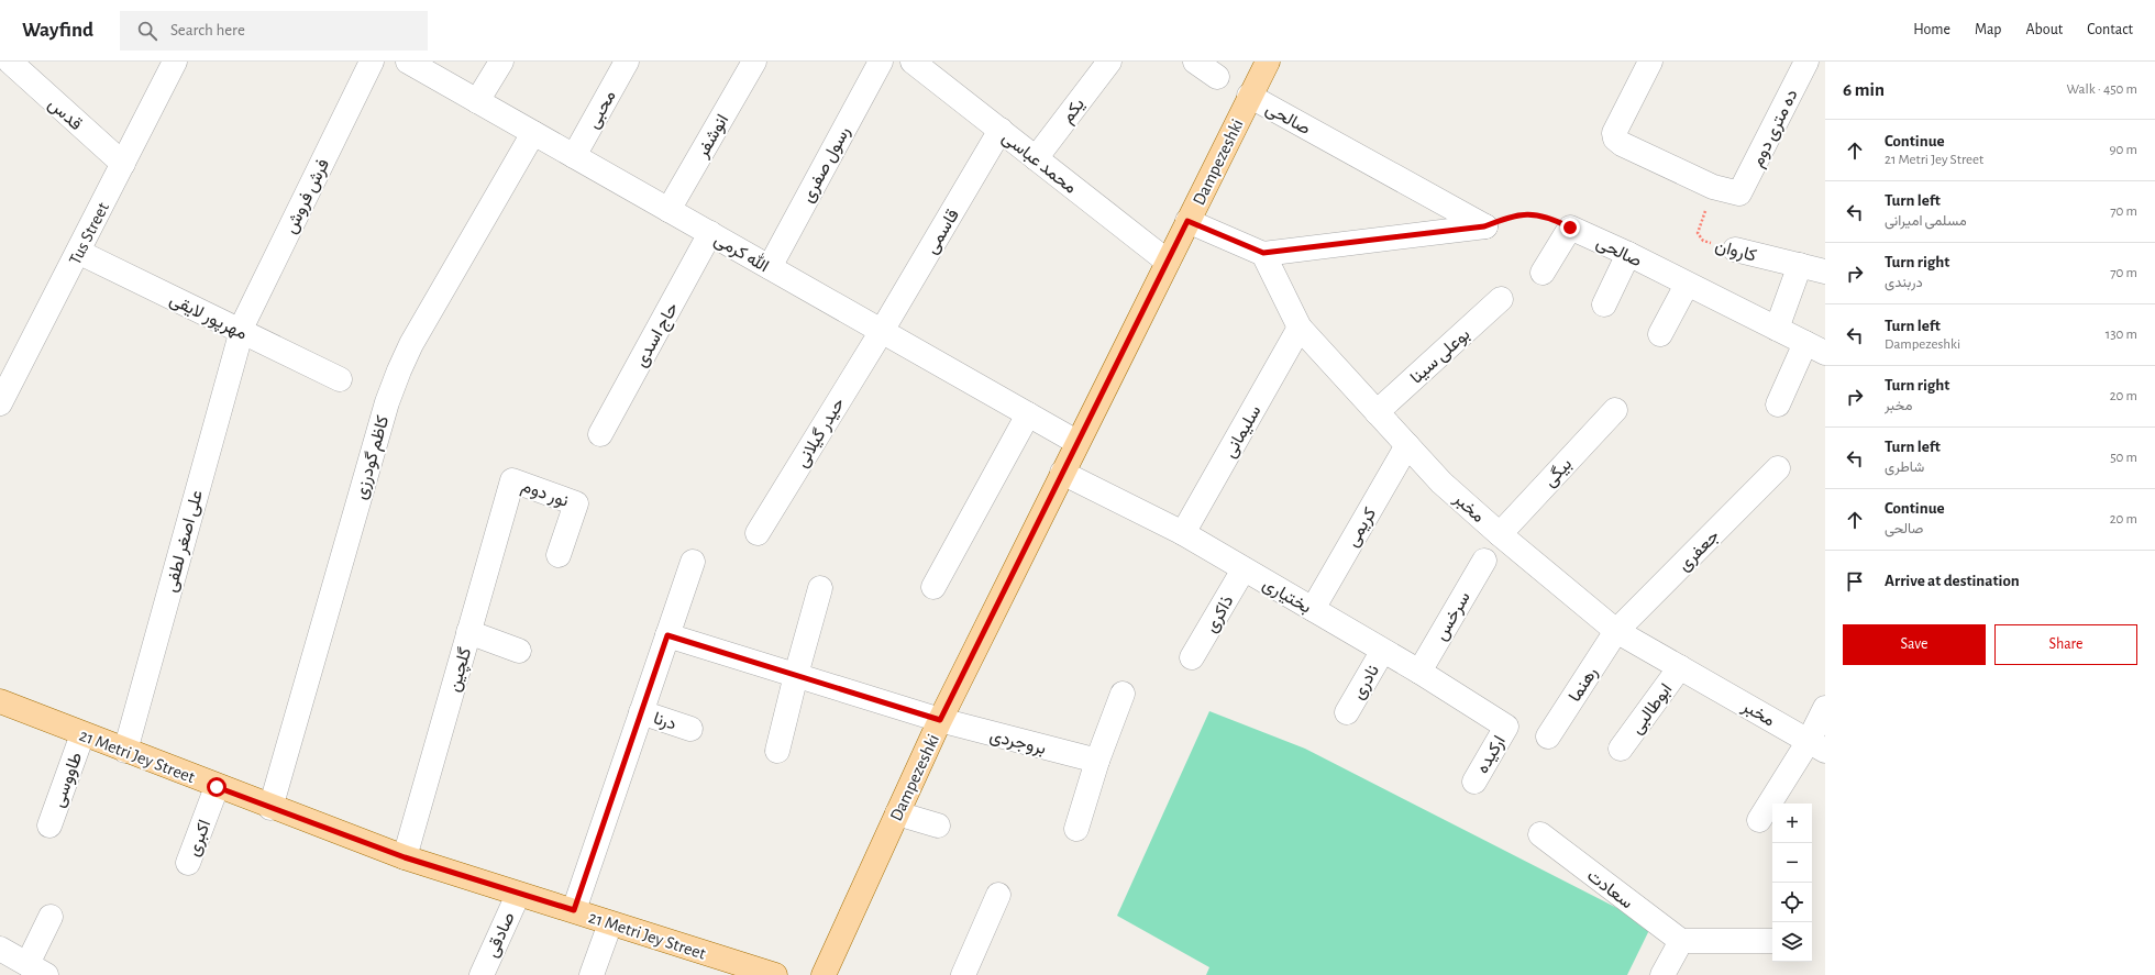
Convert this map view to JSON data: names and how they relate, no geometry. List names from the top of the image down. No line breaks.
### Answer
{"streets":{"main road":["Dampezeshki","21 Metri Jey Street"],"street":["محبی","یکم","قدس","صالحی","ده متری دوم","انوشفر","محمد عباسی","رسول صفری","فرش فروش","قاسمی","Tus Street","کاروان","الله کرمی","مهرپور لایقی","حاج اسدی","بوعلی سینا","سلیمانی","حیدر گیلانی","کاظم گودرزی","بیگی","نور دوم","مخبر","کریمی","علی‌ اصغر لطفی","جعفری","بختیاری","ذاکری","سرخس","گلچین","نادری","رهنما","ابوطالبی","درنا","بروجردی","ارکیده","طاووسی","اکبری","سعادت","صادقی"]},"crossings":[["محبی","الله کرمی"],["یکم","محمد عباسی"],["قدس","Tus Street"],["صالحی","Dampezeshki"],["ده متری دوم","کاروان"],["انوشفر","الله کرمی"],["محمد عباسی","Dampezeshki"],["محمد عباسی","قاسمی"],["Dampezeshki","الله کرمی"],["Dampezeshki","بختیاری"],["Dampezeshki","بروجردی"],["رسول صفری","الله کرمی"],["فرش فروش","مهرپور لایقی"],["فرش فروش","علی‌ اصغر لطفی"],["قاسمی","الله کرمی"],["قاسمی","حیدر گیلانی"],["Tus Street","مهرپور لایقی"],["الله کرمی","حاج اسدی"],["الله کرمی","حیدر گیلانی"],["الله کرمی","کاظم گودرزی"],["مهرپور لایقی","علی‌ اصغر لطفی"],["بوعلی سینا","مخبر"],["سلیمانی","مخبر"],["سلیمانی","بختیاری"],["کاظم گودرزی","21 Metri Jey Street"],["بیگی","مخبر"],["نور دوم","گلچین"],["مخبر","کریمی"],["مخبر","جعفری"],["مخبر","رهنما"],["مخبر","ابوطالبی"],["کریمی","بختیاری"],["علی‌ اصغر لطفی","21 Metri Jey Street"],["جعفری","رهنما"],["بختیاری","ذاکری"],["بختیاری","سرخس"],["بختیاری","نادری"],["بختیاری","ارکیده"],["گلچین","21 Metri Jey Street"],["21 Metri Jey Street","طاووسی"],["21 Metri Jey Street","اکبری"],["21 Metri Jey Street","صادقی"]],"page":{"header":"Wayfind","search":"Search here","nav":["Home","Map","About","Contact"],"heading":["6 min","Walk · 450 m"],"list":[["Continue","21 Metri Jey Street","90 m"],["Turn left","مسلمی امیرانی","70 m"],["Turn right","دربندی","70 m"],["Turn left","Dampezeshki","130 m"],["Turn right","مخبر","20 m"],["Turn left","شاطری","50 m"],["Continue","صالحی","20 m"],"Arrive at destination"],"buttons":["Save","Share"],"map_buttons":["+","−"]}}
